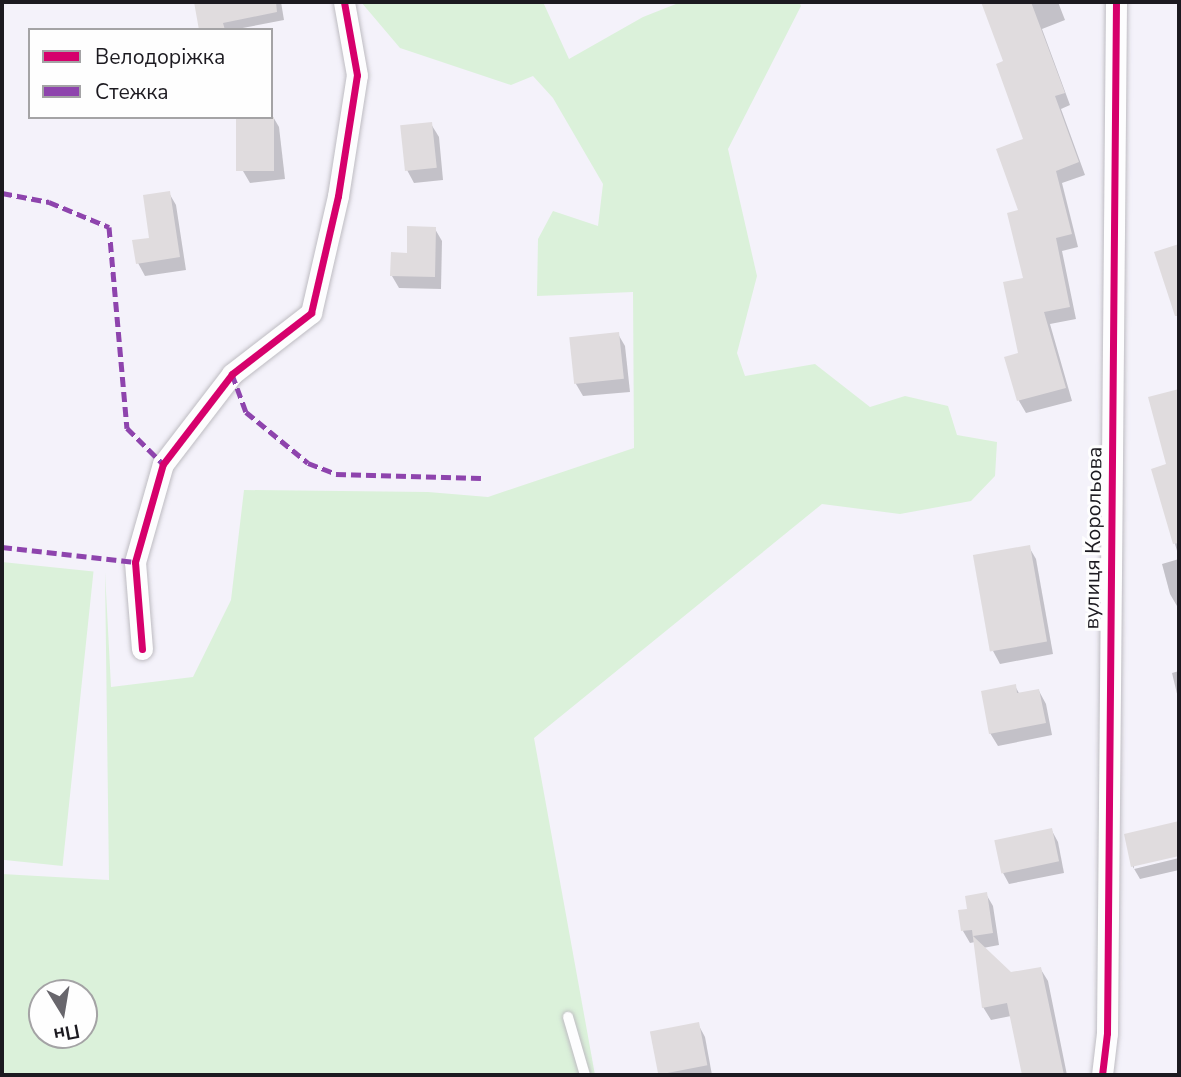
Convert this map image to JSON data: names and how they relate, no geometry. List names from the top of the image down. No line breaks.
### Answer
{"streets":{"street":["вулиця Корольова"]},"legend":["Велодоріжка","Стежка"],"north":"bottom"}
